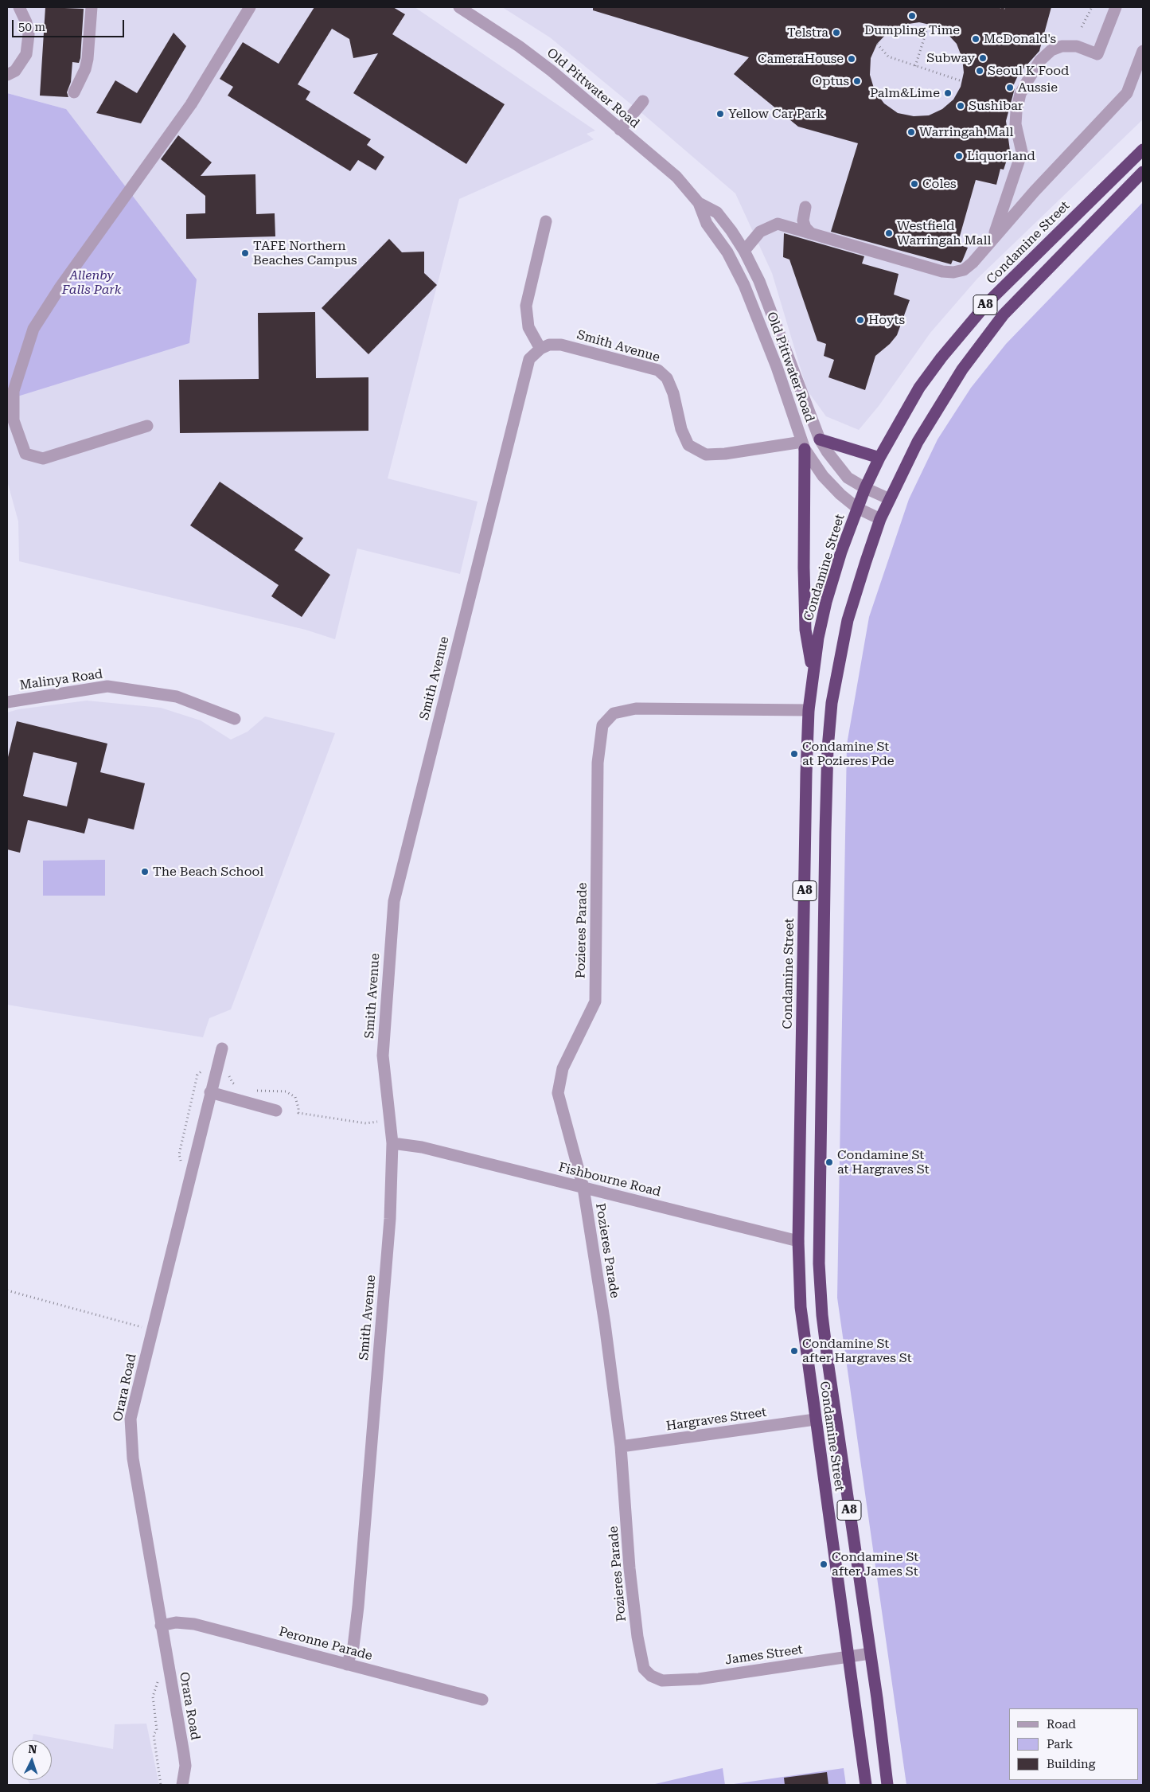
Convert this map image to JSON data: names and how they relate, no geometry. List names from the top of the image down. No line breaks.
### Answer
{"streets":{"highway":["Condamine Street","A8","Fishbourne Road"],"street":["Old Pittwater Road","Smith Avenue","Malinya Road","Pozieres Parade","Orara Road","Hargraves Street","Peronne Parade","James Street"]},"crossings":[["Old Pittwater Road","Condamine Street"],["Old Pittwater Road","Smith Avenue"],["Condamine Street","Pozieres Parade"],["Condamine Street","Fishbourne Road"],["Condamine Street","Hargraves Street"],["Condamine Street","James Street"],["Smith Avenue","Fishbourne Road"],["Smith Avenue","Peronne Parade"],["Pozieres Parade","Fishbourne Road"],["Pozieres Parade","Hargraves Street"],["Pozieres Parade","James Street"],["Orara Road","Peronne Parade"]],"parks":["Allenby Falls Park"],"places":["Dumpling Time","Telstra","McDonald's","Subway","CameraHouse","Seoul K Food","Optus","Aussie","Palm&Lime","Sushibar","Yellow Car Park","Warringah Mall","Liquorland","Coles","Westfield Warringah Mall","TAFE Northern Beaches Campus","Hoyts","Condamine St at Pozieres Pde","The Beach School","Condamine St at Hargraves St","Condamine St after Hargraves St","Condamine St after James St"],"legend":["Road","Park","Building"],"scale_bar":"50 m","north":"top"}
